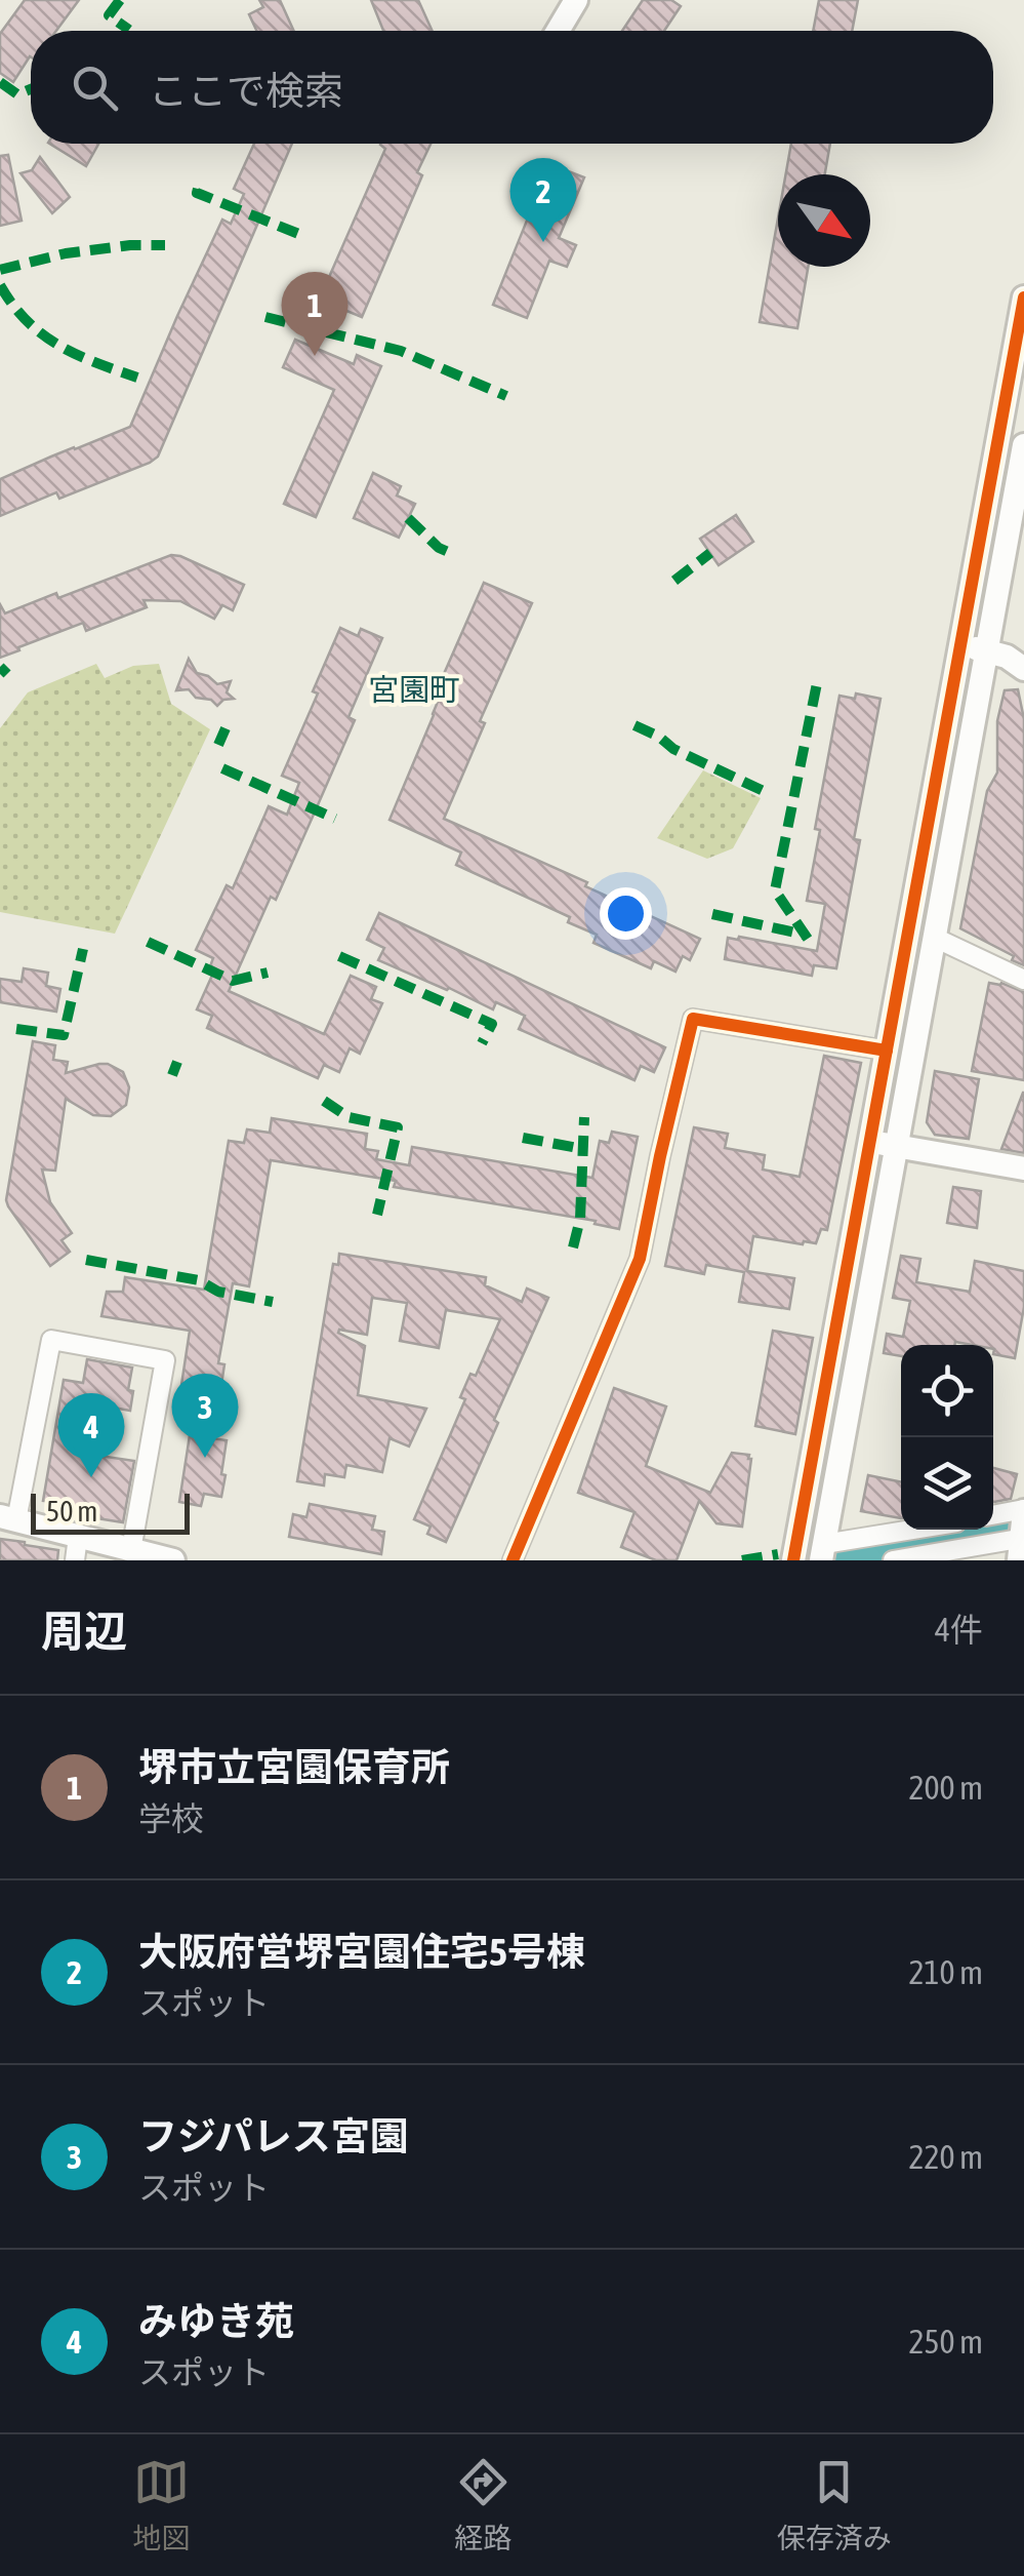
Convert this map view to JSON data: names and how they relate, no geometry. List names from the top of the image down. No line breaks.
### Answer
{"districts":["宮園町"],"scale_bar":"50 m","north":"bottom right","page":{"search":"ここで検索","pins":["2","1","3","4"],"scale":"50 m","heading":["周辺","4件"],"list":[{"mark":"1","name":"堺市立宮園保育所","note":"学校","value":"200 m"},{"mark":"2","name":"大阪府営堺宮園住宅5号棟","note":"スポット","value":"210 m"},{"mark":"3","name":"フジパレス宮園","note":"スポット","value":"220 m"},{"mark":"4","name":"みゆき苑","note":"スポット","value":"250 m"}],"nav":["地図","経路","保存済み"]}}
